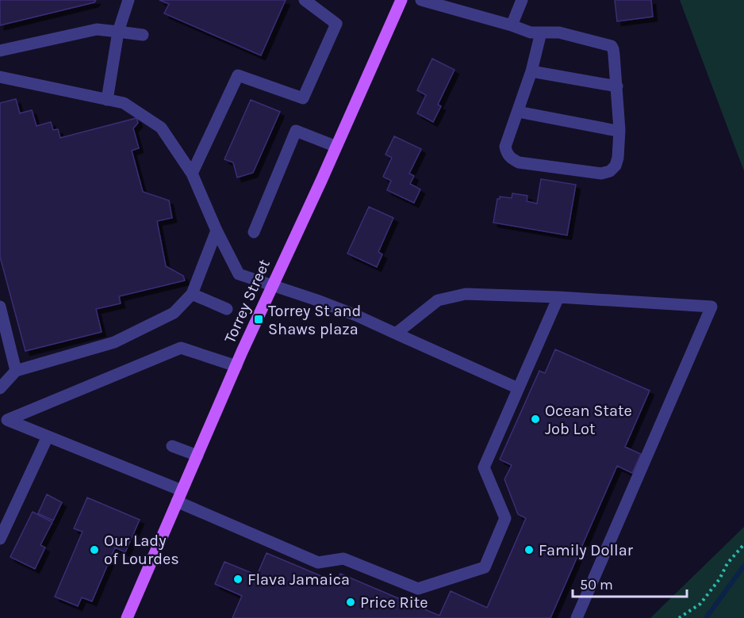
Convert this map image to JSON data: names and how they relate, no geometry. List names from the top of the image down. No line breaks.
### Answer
{"streets":{"main road":["Torrey Street"]},"places":{"transit":["Torrey St and Shaws plaza"],"other":["Ocean State Job Lot","Our Lady of Lourdes","Family Dollar","Flava Jamaica","Price Rite"]},"scale_bar":"50 m"}
